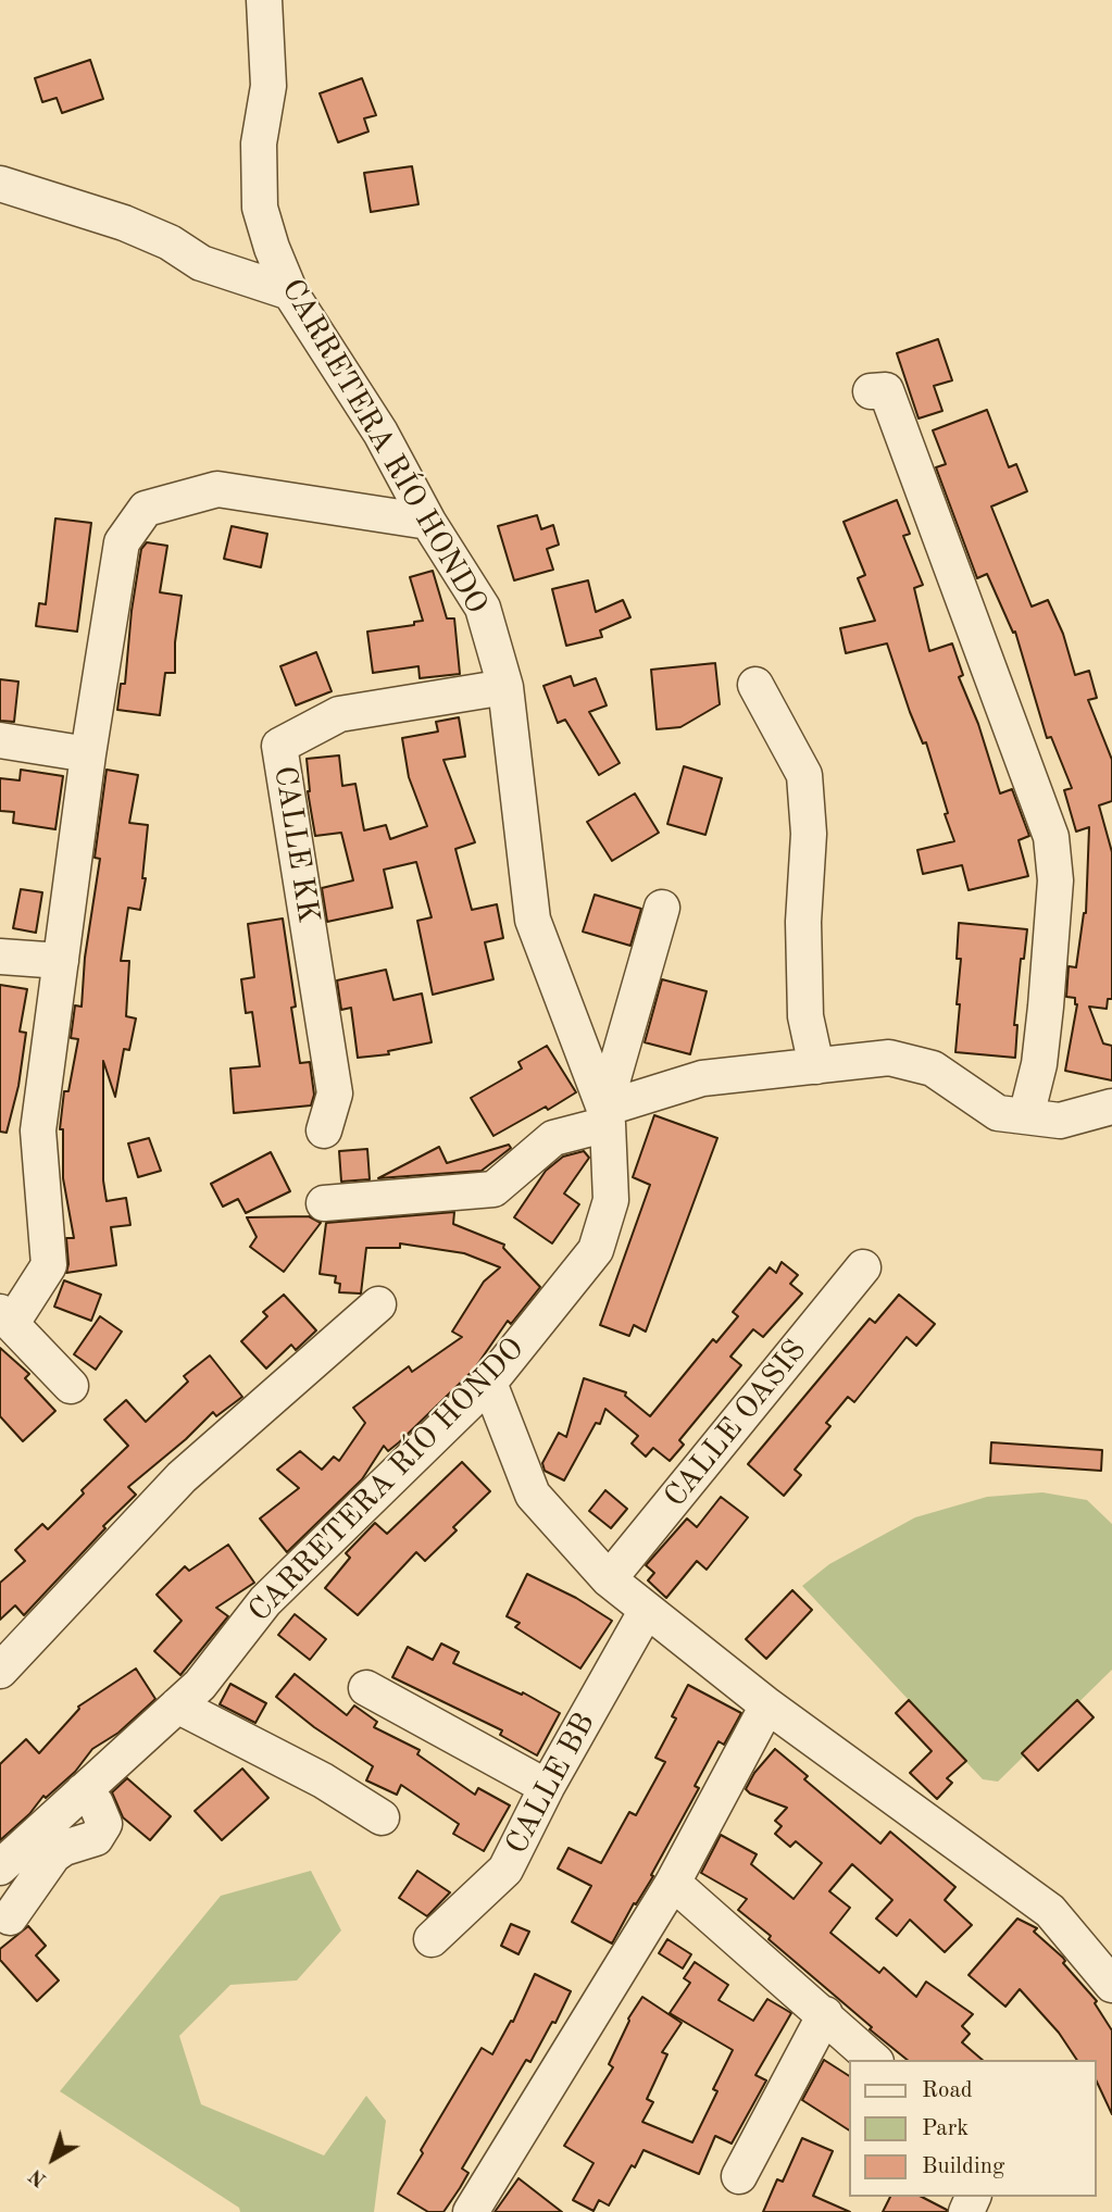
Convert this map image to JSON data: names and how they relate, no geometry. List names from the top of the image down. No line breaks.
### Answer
{"streets":{"street":["CARRETERA RÍO HONDO","CALLE KK","CALLE OASIS","CALLE BB"]},"crossings":[["CARRETERA RÍO HONDO","CALLE KK"]],"legend":["Road","Park","Building"],"north":"bottom left"}
